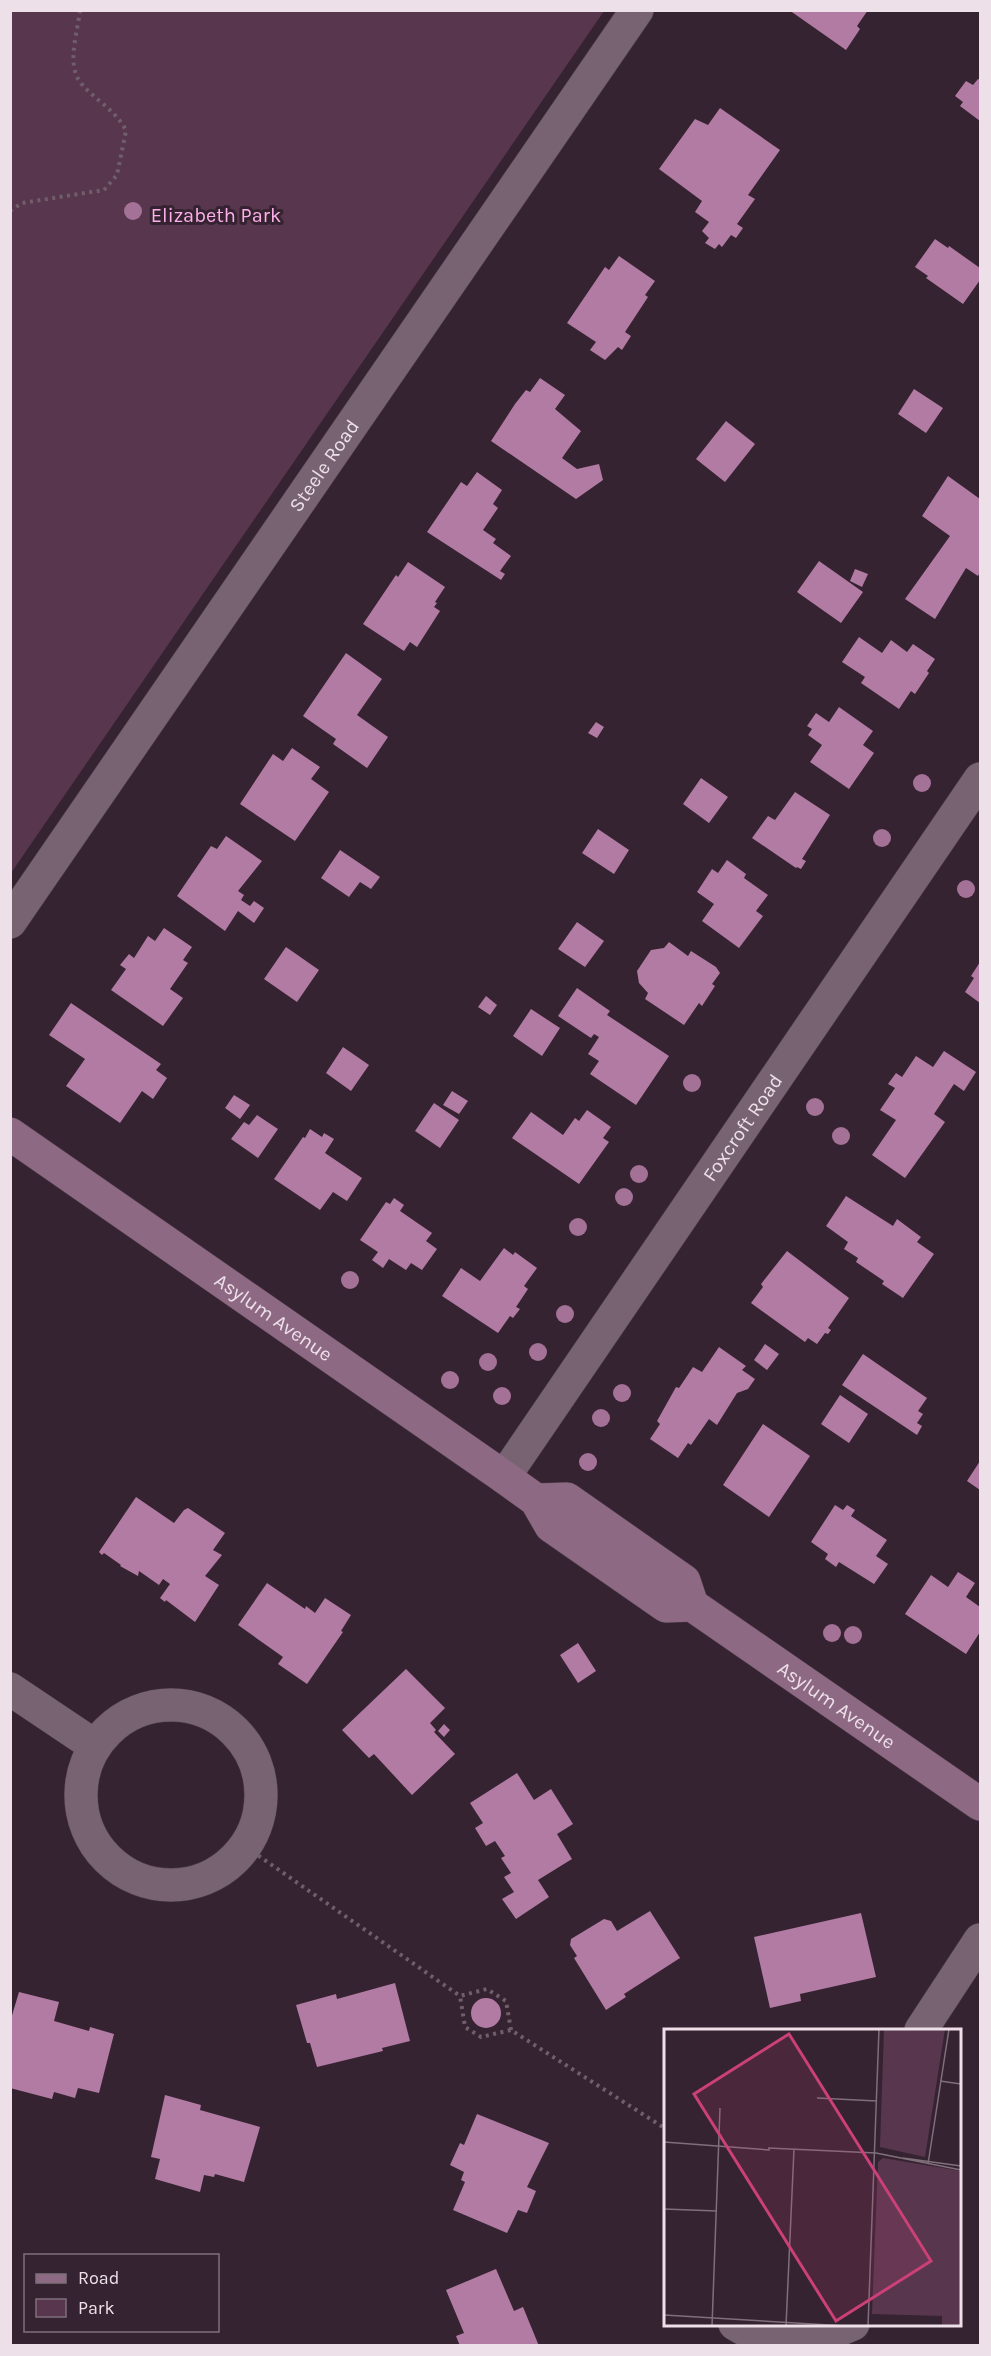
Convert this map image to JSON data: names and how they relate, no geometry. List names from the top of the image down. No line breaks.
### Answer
{"streets":{"main road":["Asylum Avenue"],"street":["Steele Road","Foxcroft Road"]},"crossings":[["Foxcroft Road","Asylum Avenue"]],"parks":["Elizabeth Park"],"legend":["Road","Park"]}
